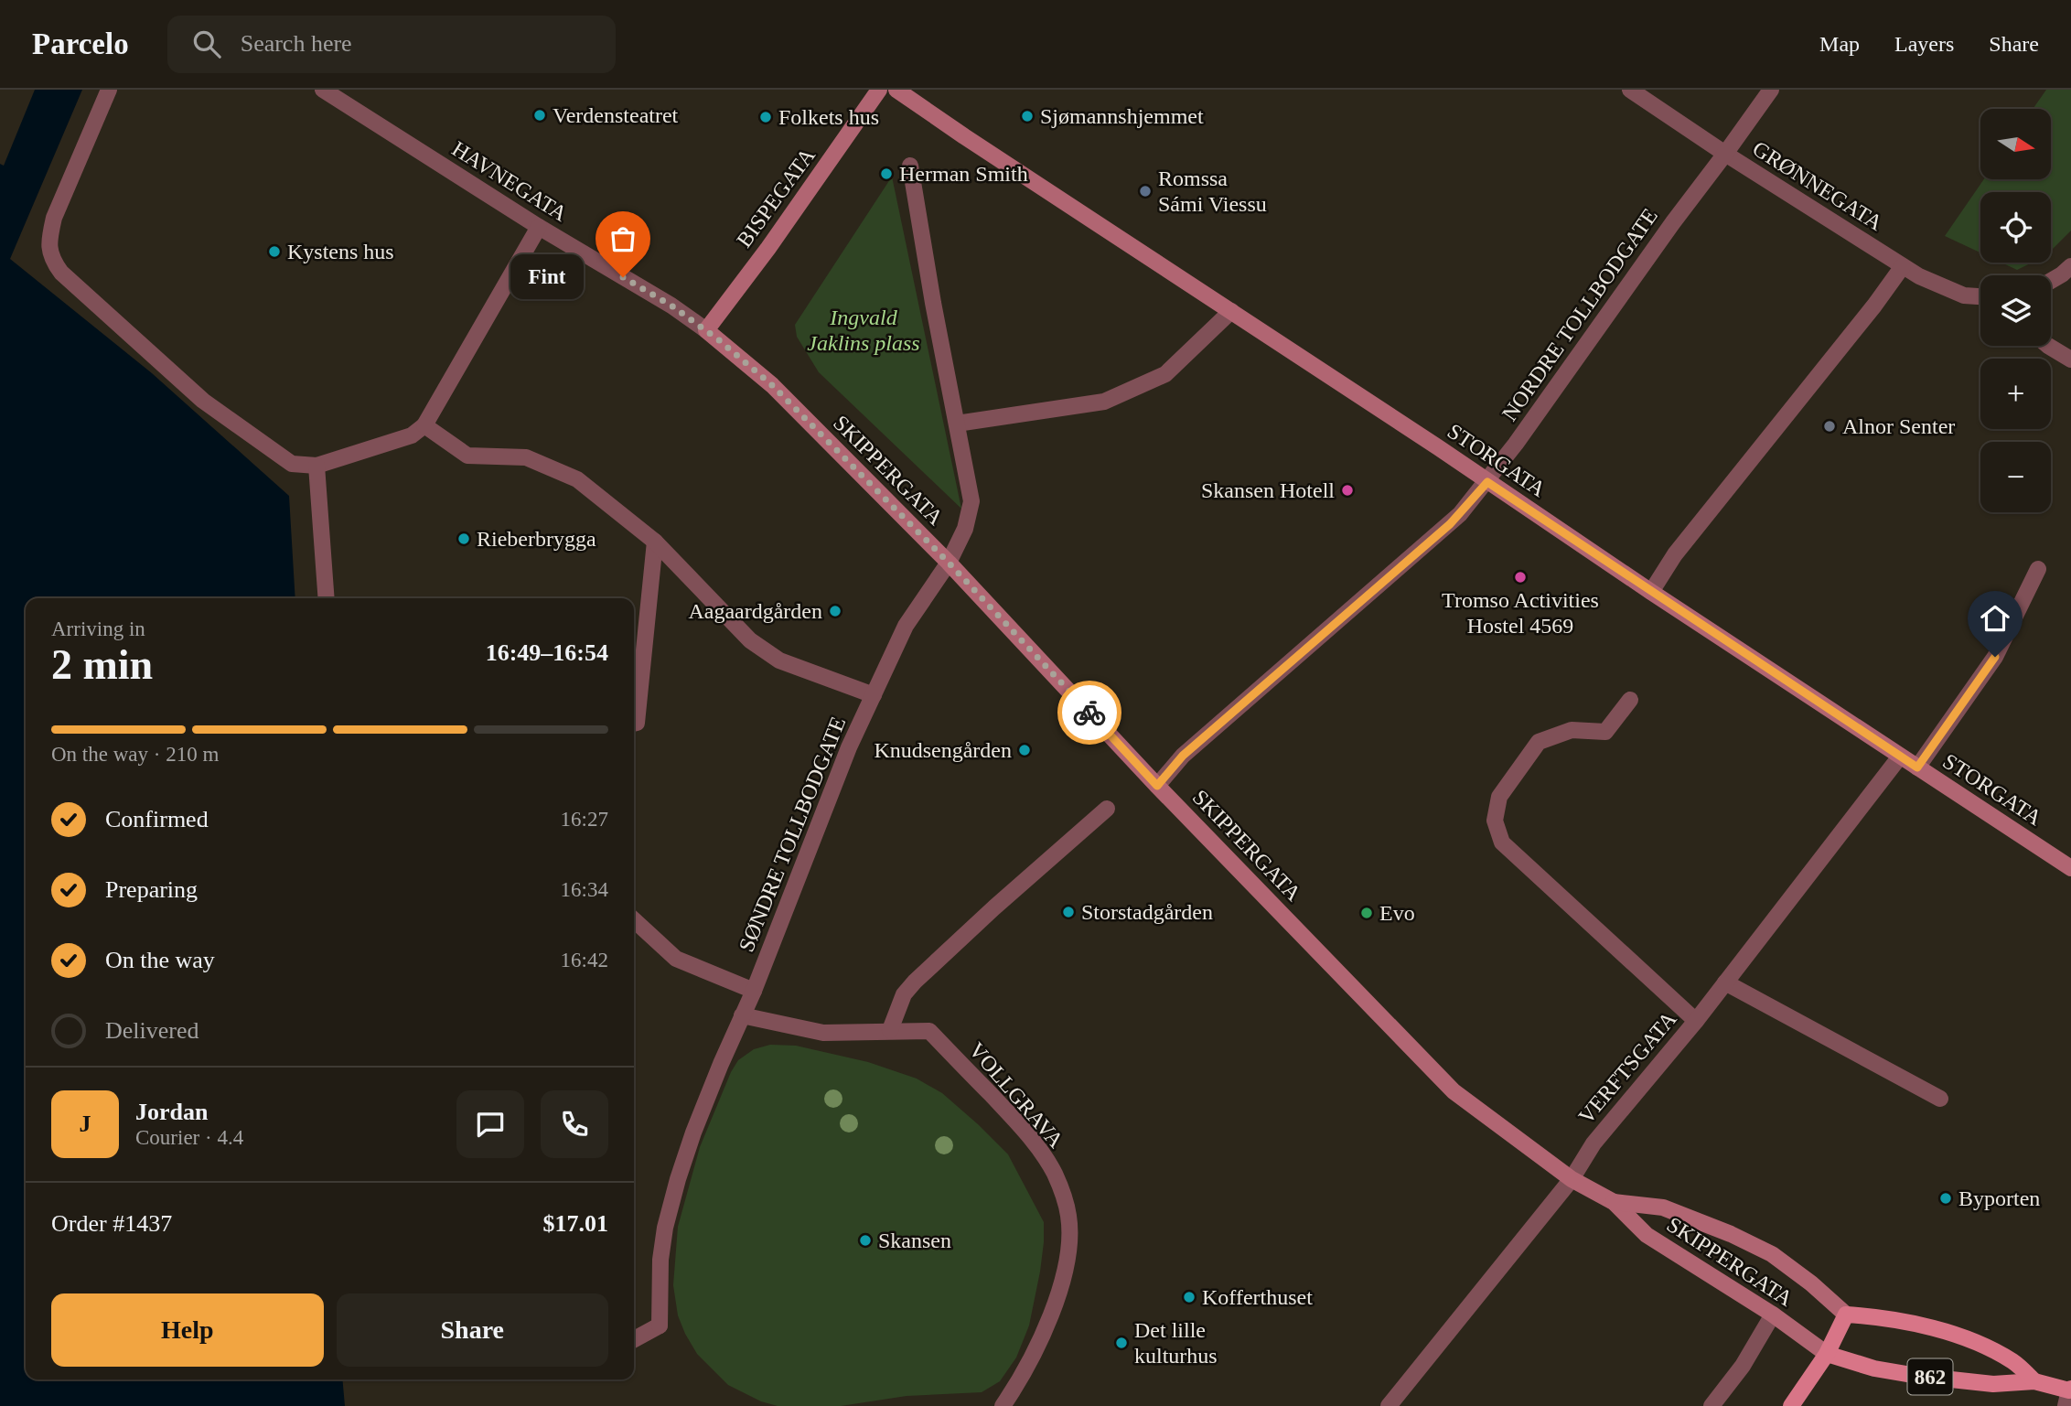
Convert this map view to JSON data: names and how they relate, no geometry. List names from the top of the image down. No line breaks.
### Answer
{"streets":{"main road":["SKIPPERGATA","862"],"street":["HAVNEGATA","GRØNNEGATA","BISPEGATA","NORDRE TOLLBODGATE","STORGATA","SØNDRE TOLLBODGATE","VERFTSGATA","VOLLGRAVA"]},"crossings":[["HAVNEGATA","BISPEGATA"],["HAVNEGATA","SKIPPERGATA"],["GRØNNEGATA","NORDRE TOLLBODGATE"],["BISPEGATA","SKIPPERGATA"],["NORDRE TOLLBODGATE","STORGATA"],["NORDRE TOLLBODGATE","SKIPPERGATA"],["STORGATA","VERFTSGATA"],["SKIPPERGATA","SØNDRE TOLLBODGATE"],["SKIPPERGATA","VERFTSGATA"],["SKIPPERGATA","862"],["SØNDRE TOLLBODGATE","VOLLGRAVA"]],"parks":["Ingvald Jaklins plass"],"places":["Verdensteatret","Sjømannshjemmet","Folkets hus","Herman Smith","Romssa Sámi Viessu","Kystens hus","Fint","Alnor Senter","Skansen Hotell","Rieberbrygga","Tromso Activities Hostel 4569","Aagaardgården","Knudsengården","Storstadgården","Evo","Byporten","Skansen","Kofferthuset","Det lille kulturhus"],"north":"right","page":{"header":"Parcelo","search":"Search here","nav":["Map","Layers","Share"],"map_buttons":["+","−"],"bubble":"Fint","heading":["2 min","Arriving in","16:49–16:54"],"panel":["Jordan","Courier · 4.4","Order #1437","$17.01"],"bar":"On the way · 210 m","list":[["Confirmed","16:27"],["Preparing","16:34"],["On the way","16:42"],"Delivered"],"round":"J","buttons":["Help","Share"]}}
